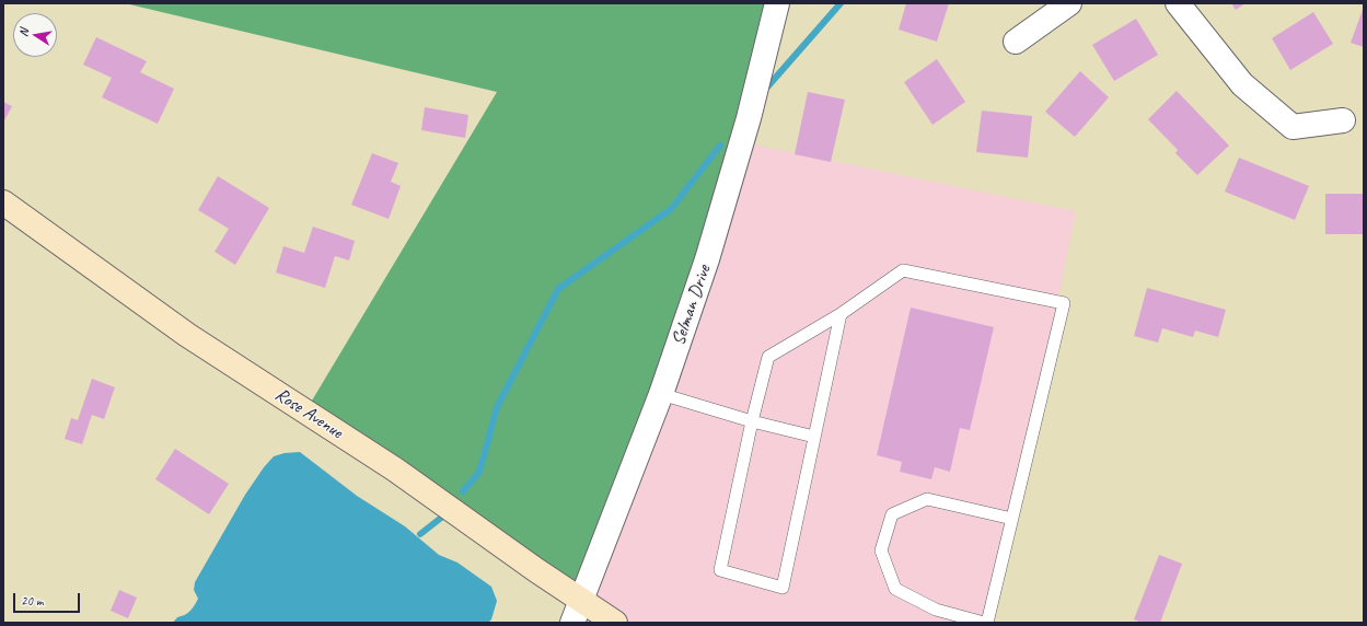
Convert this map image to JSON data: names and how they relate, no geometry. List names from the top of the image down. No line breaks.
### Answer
{"streets":{"street":["Selman Drive","Rose Avenue"]},"crossings":[["Selman Drive","Rose Avenue"]],"scale_bar":"20 m","north":"left"}
